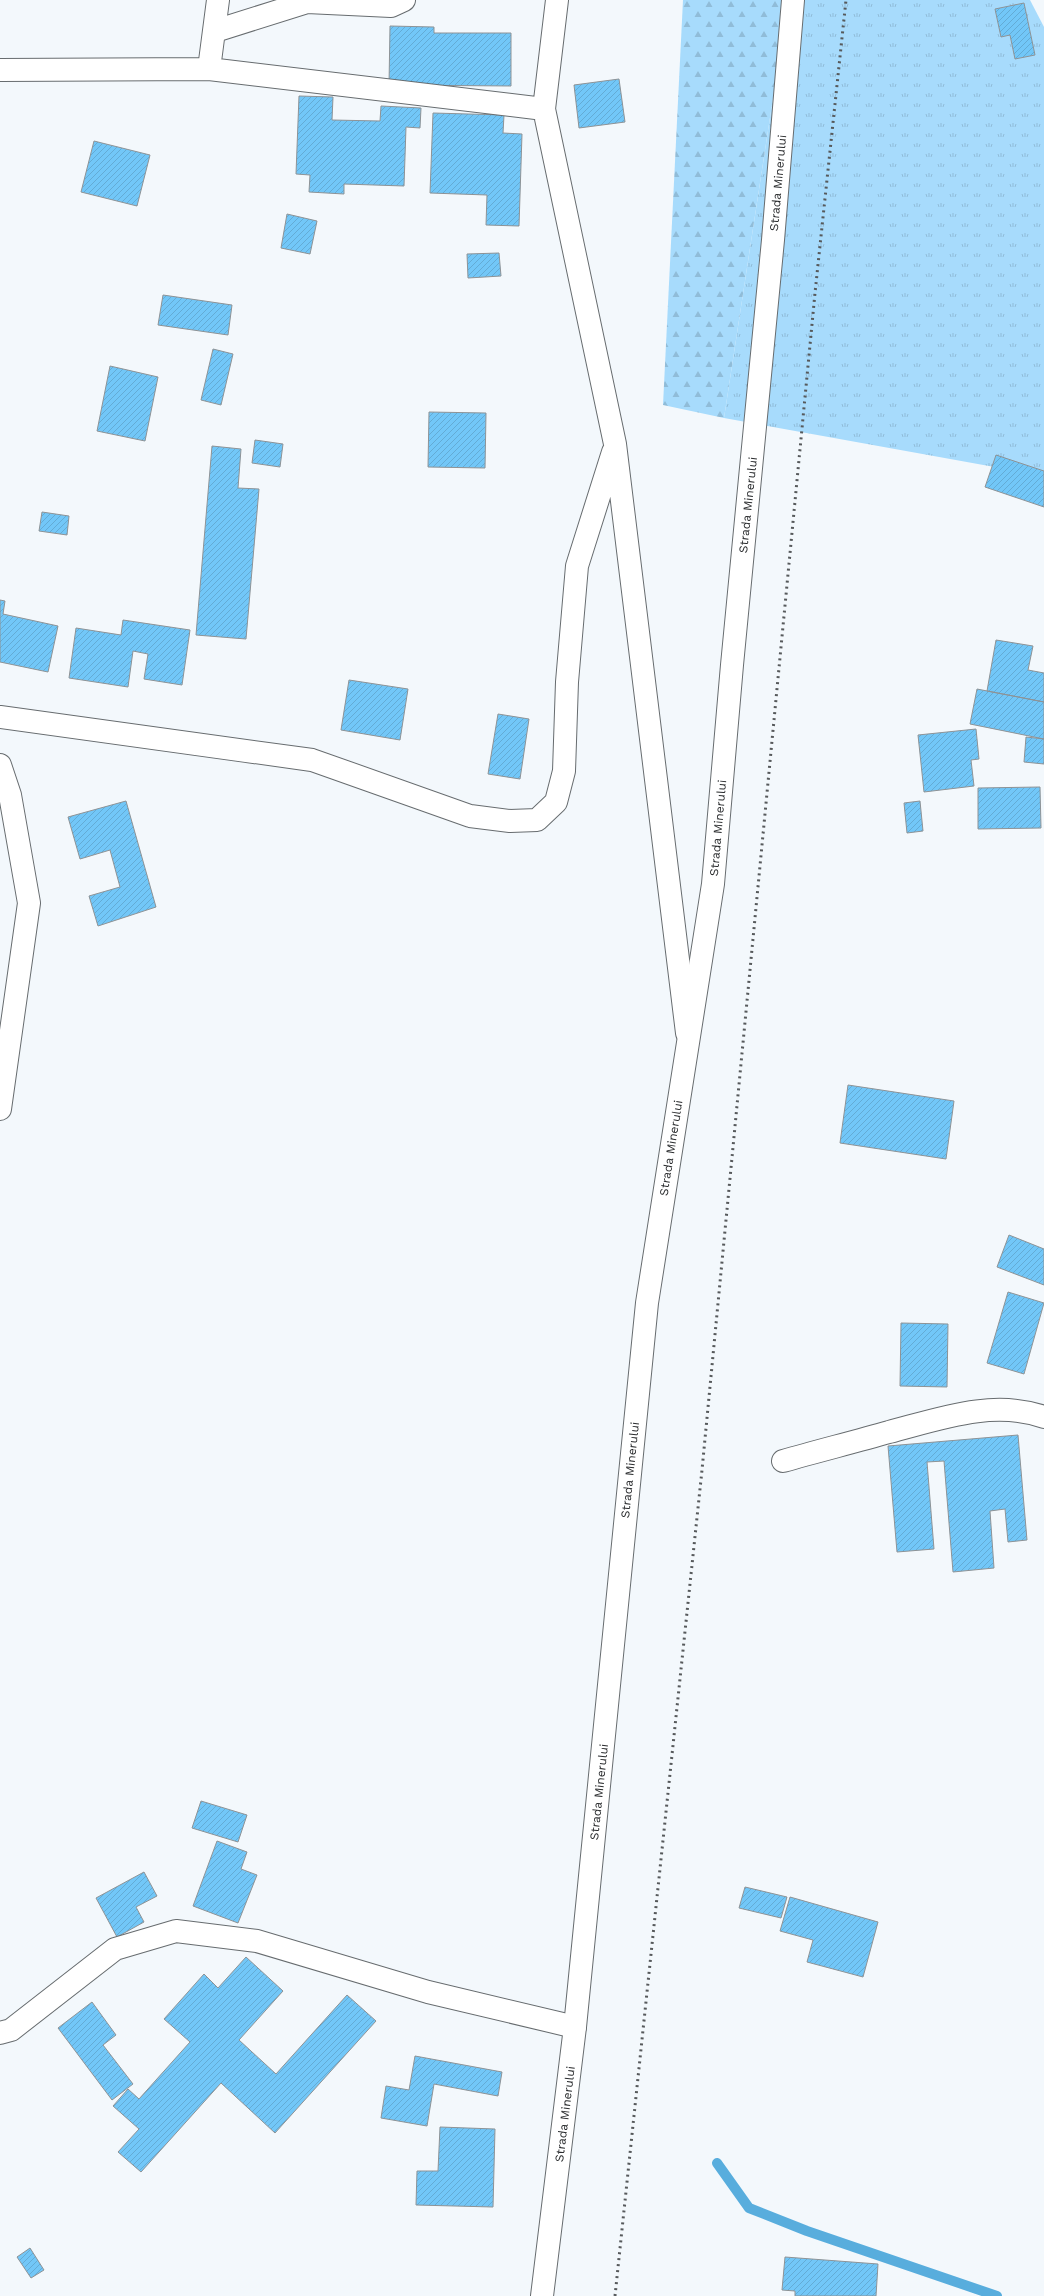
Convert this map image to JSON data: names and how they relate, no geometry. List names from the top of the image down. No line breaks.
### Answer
{"streets":{"street":["Strada Minerului"]}}
